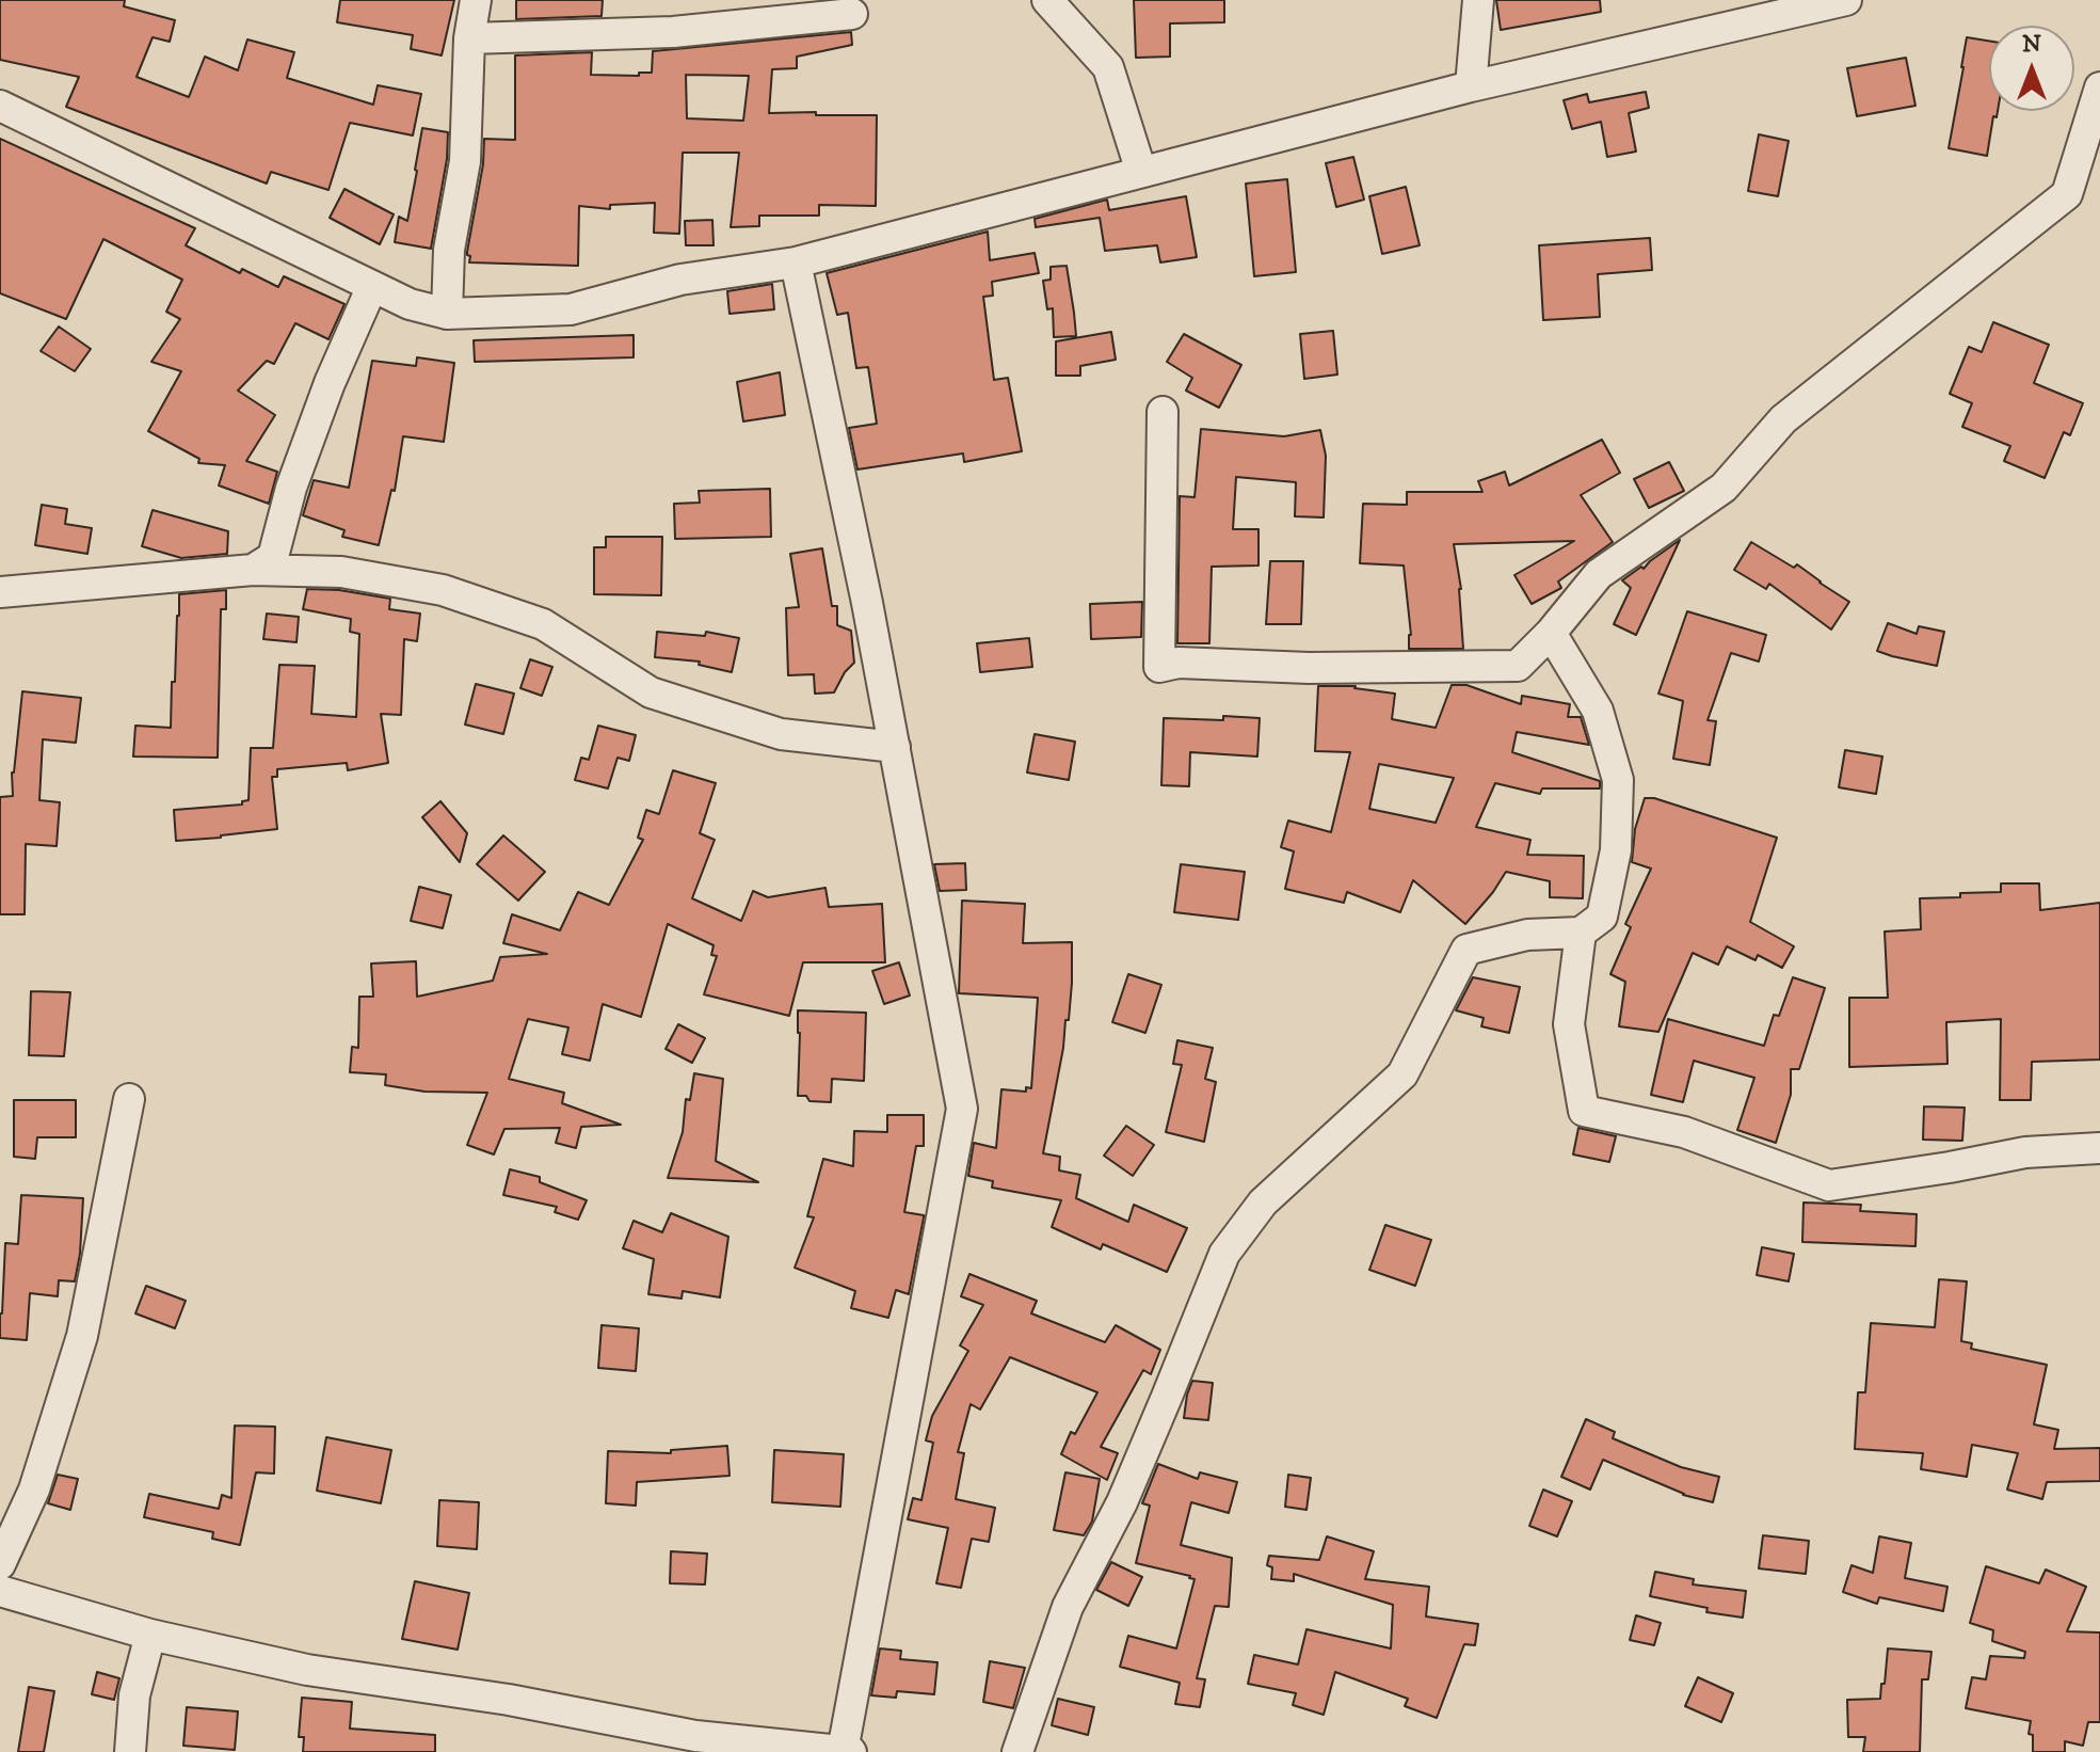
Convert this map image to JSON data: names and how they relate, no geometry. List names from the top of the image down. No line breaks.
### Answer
{"north":"top"}
